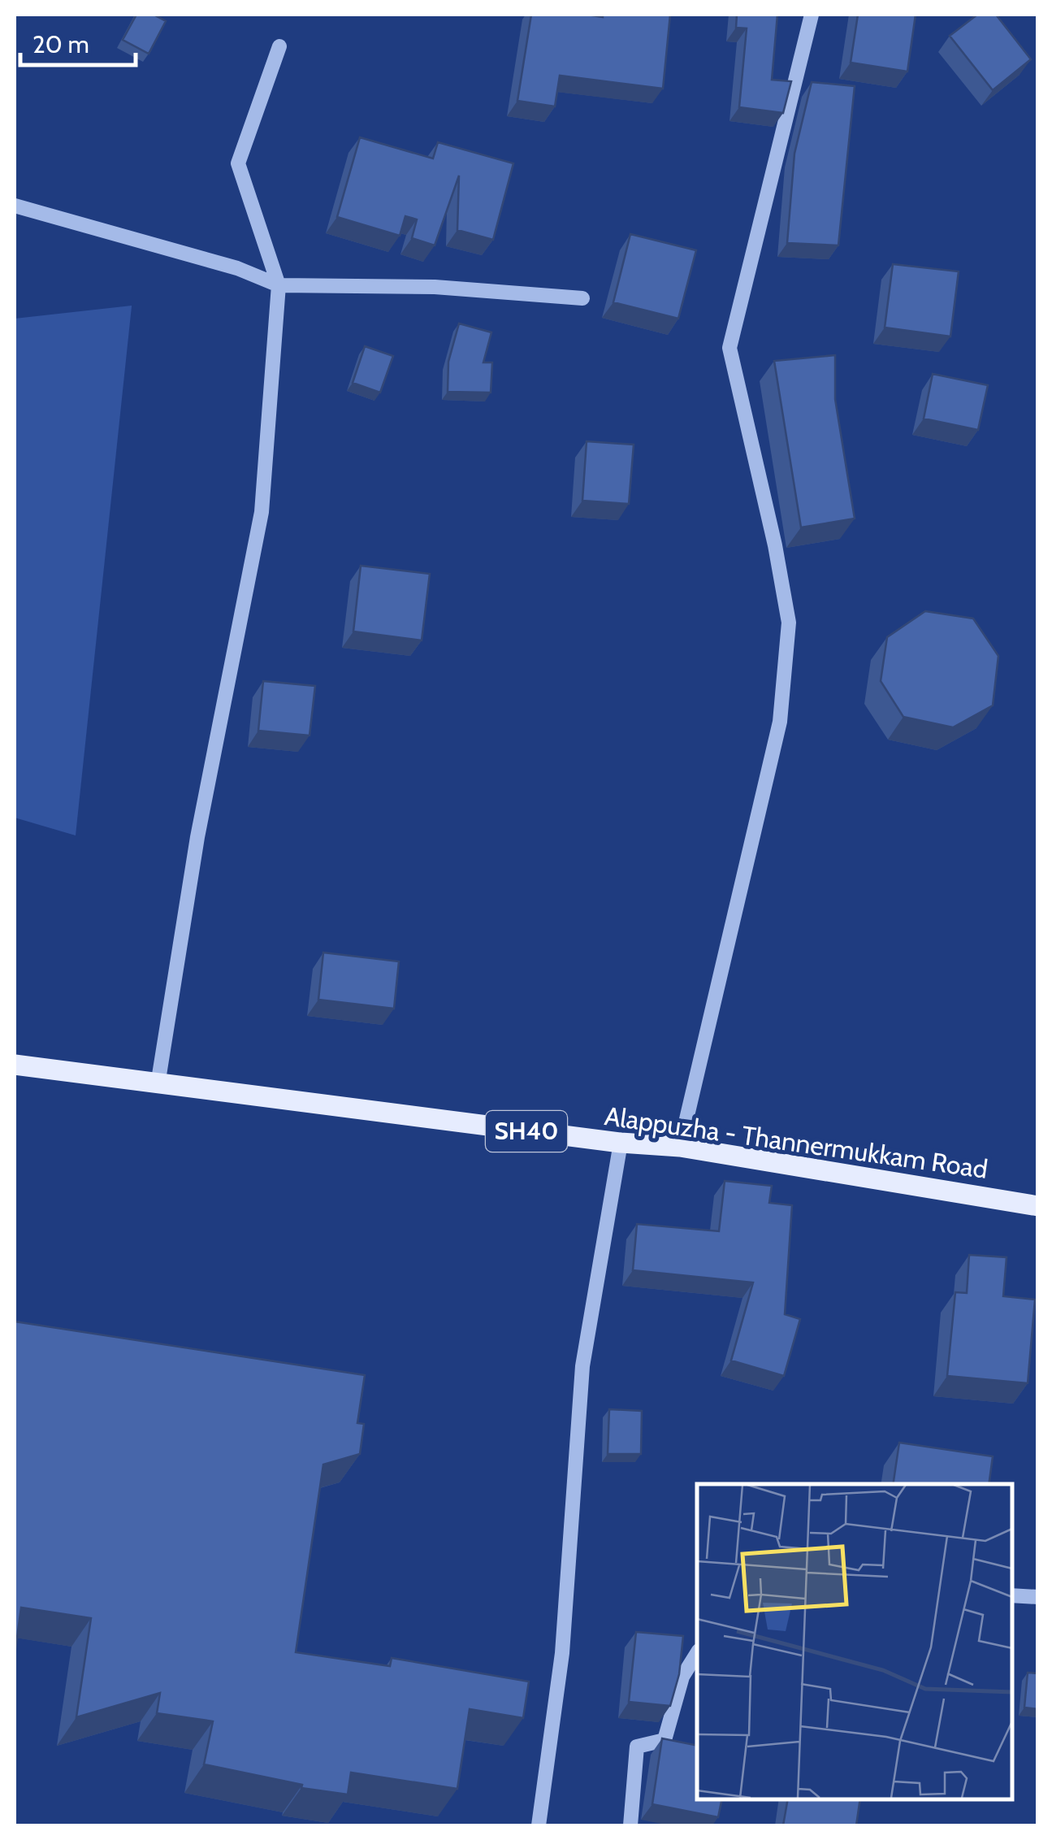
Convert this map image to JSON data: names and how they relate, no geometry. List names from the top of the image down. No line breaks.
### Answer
{"streets":{"main road":["SH40","Alappuzha - Thannermukkam Road"]},"scale_bar":"20 m"}
